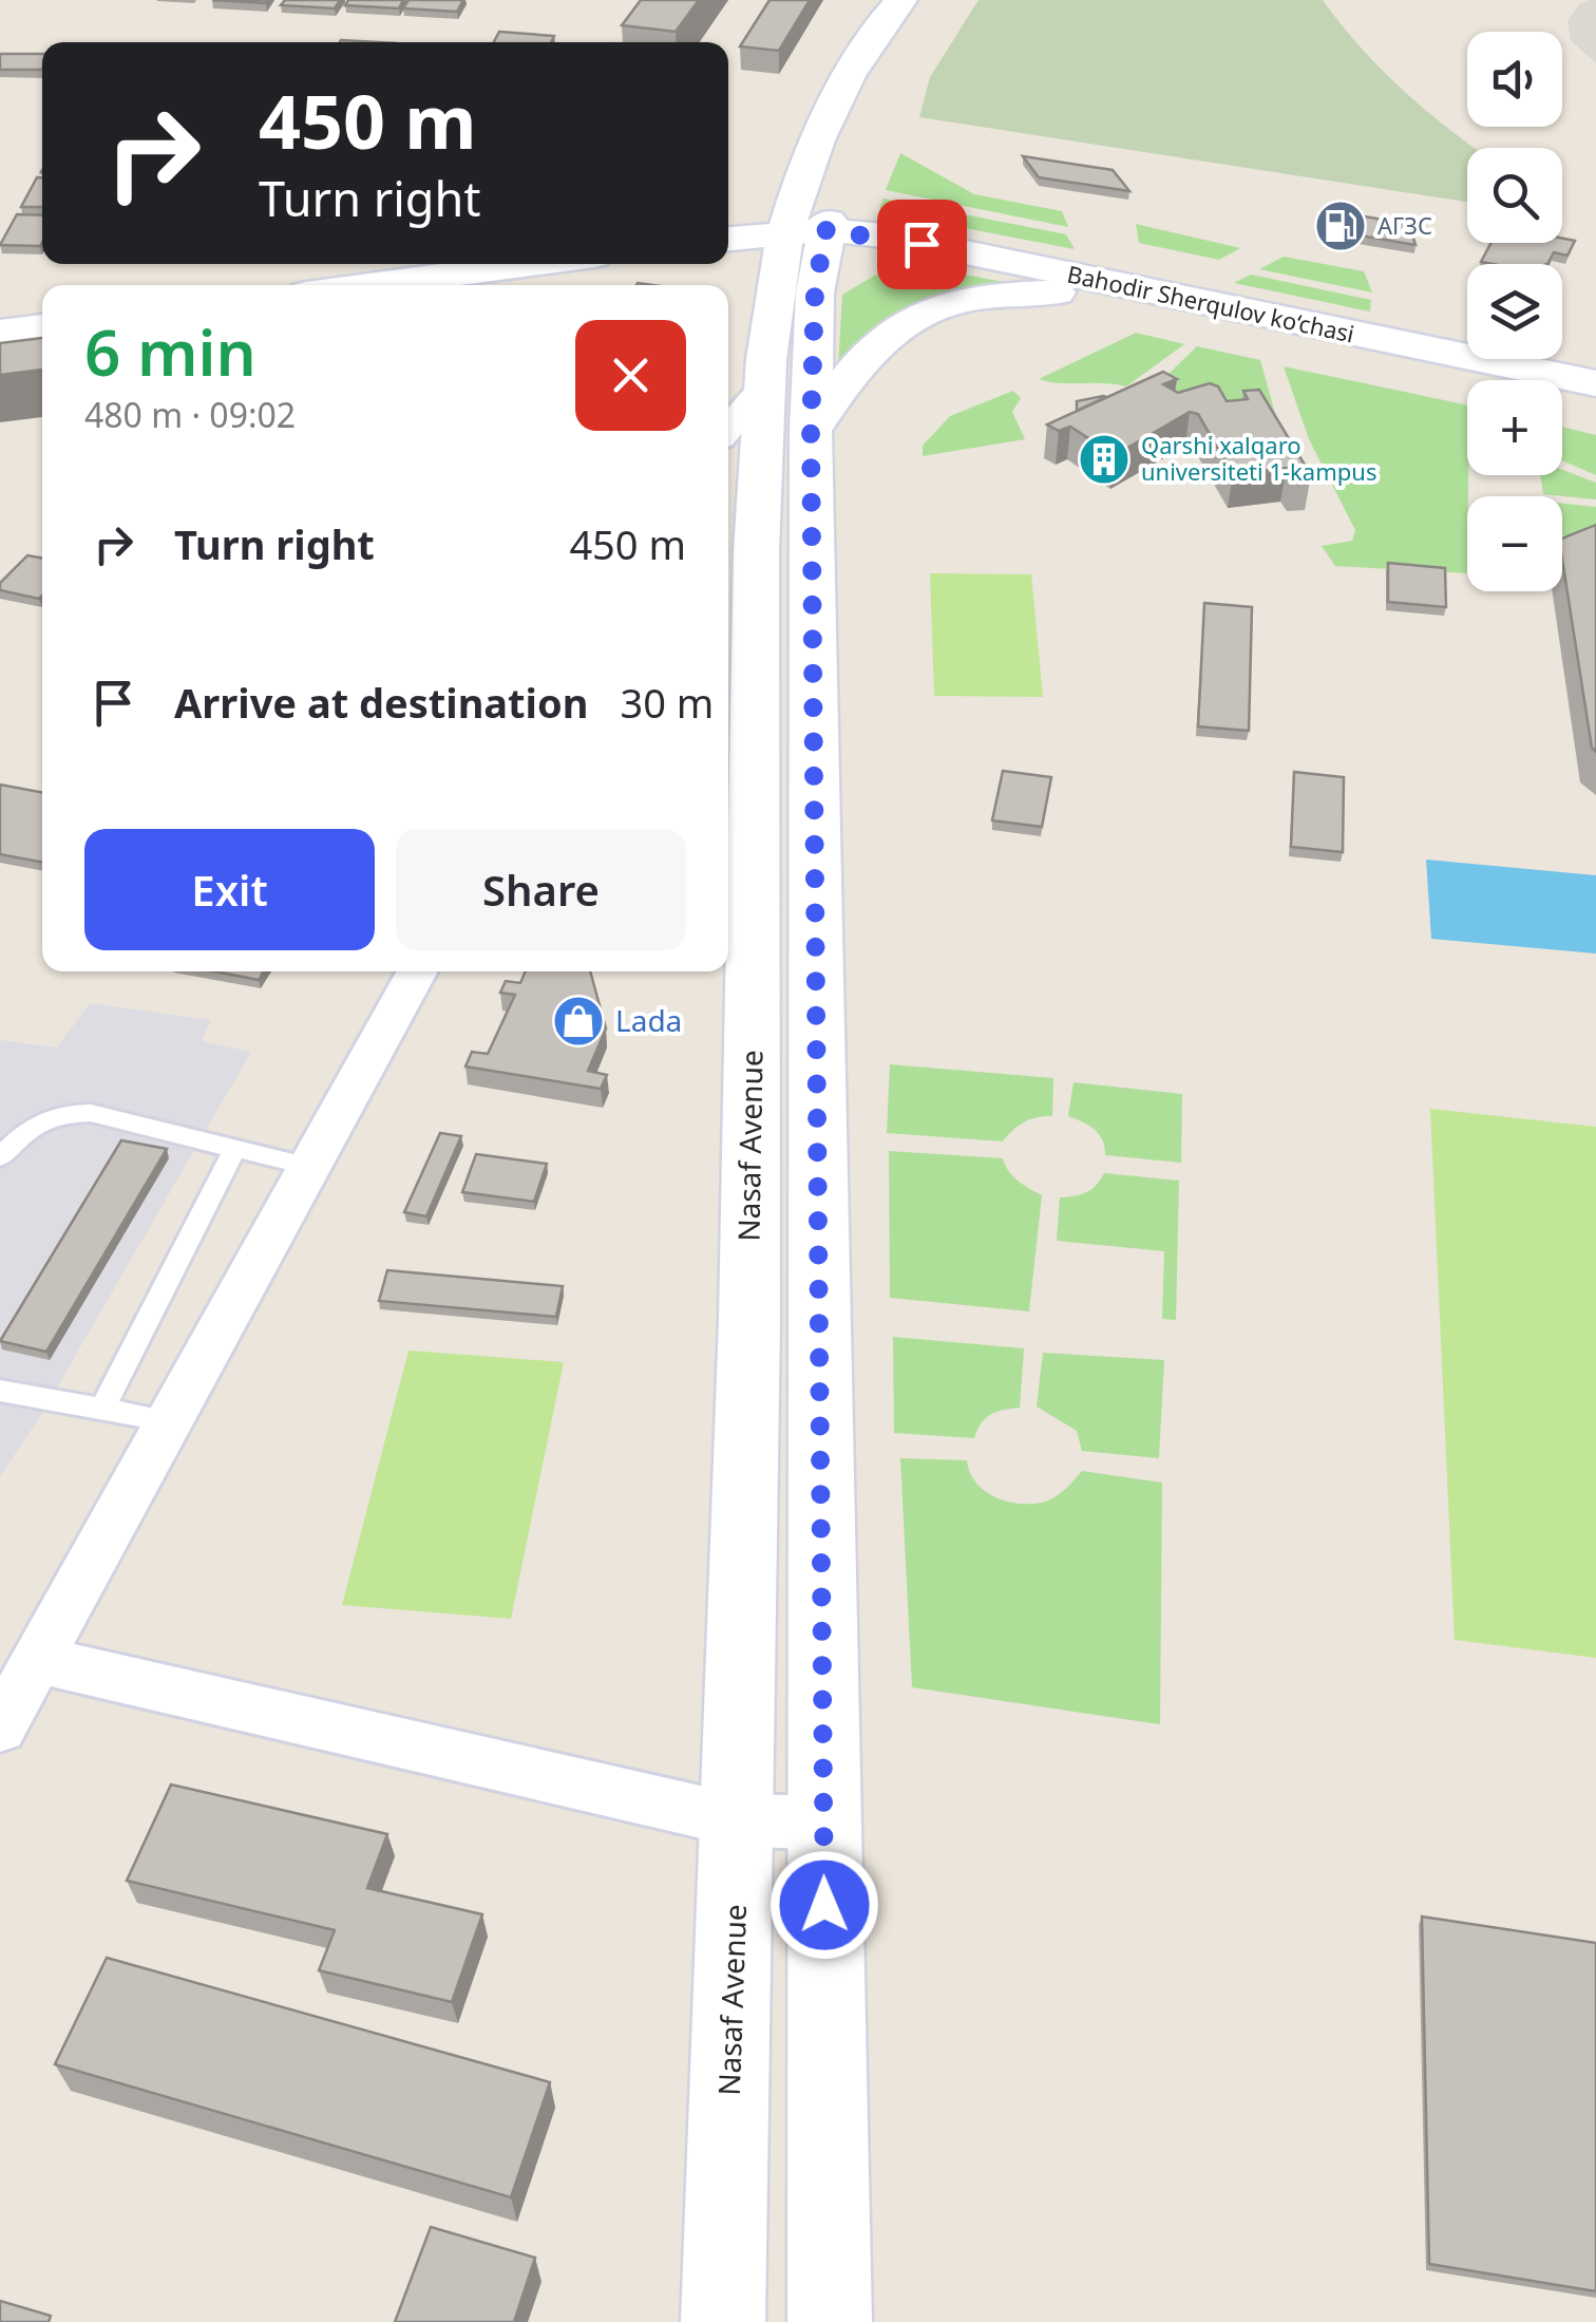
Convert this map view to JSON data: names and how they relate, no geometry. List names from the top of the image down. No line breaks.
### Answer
{"streets":{"main road":["Bahodir Sherqulov ko‘chasi","Nasaf Avenue"]},"crossings":[["Bahodir Sherqulov ko‘chasi","Nasaf Avenue"]],"places":{"fuel station":["АГЗС"],"building":["Qarshi xalqaro universiteti 1-kampus"],"shop":["Lada"]},"page":{"map_buttons":["+","−"],"turn":["450 m","Turn right"],"heading":["6 min","480 m · 09:02"],"list":[{"name":"Turn right","value":"450 m"},{"name":"Arrive at destination","value":"30 m"}],"buttons":["Exit","Share"]}}
